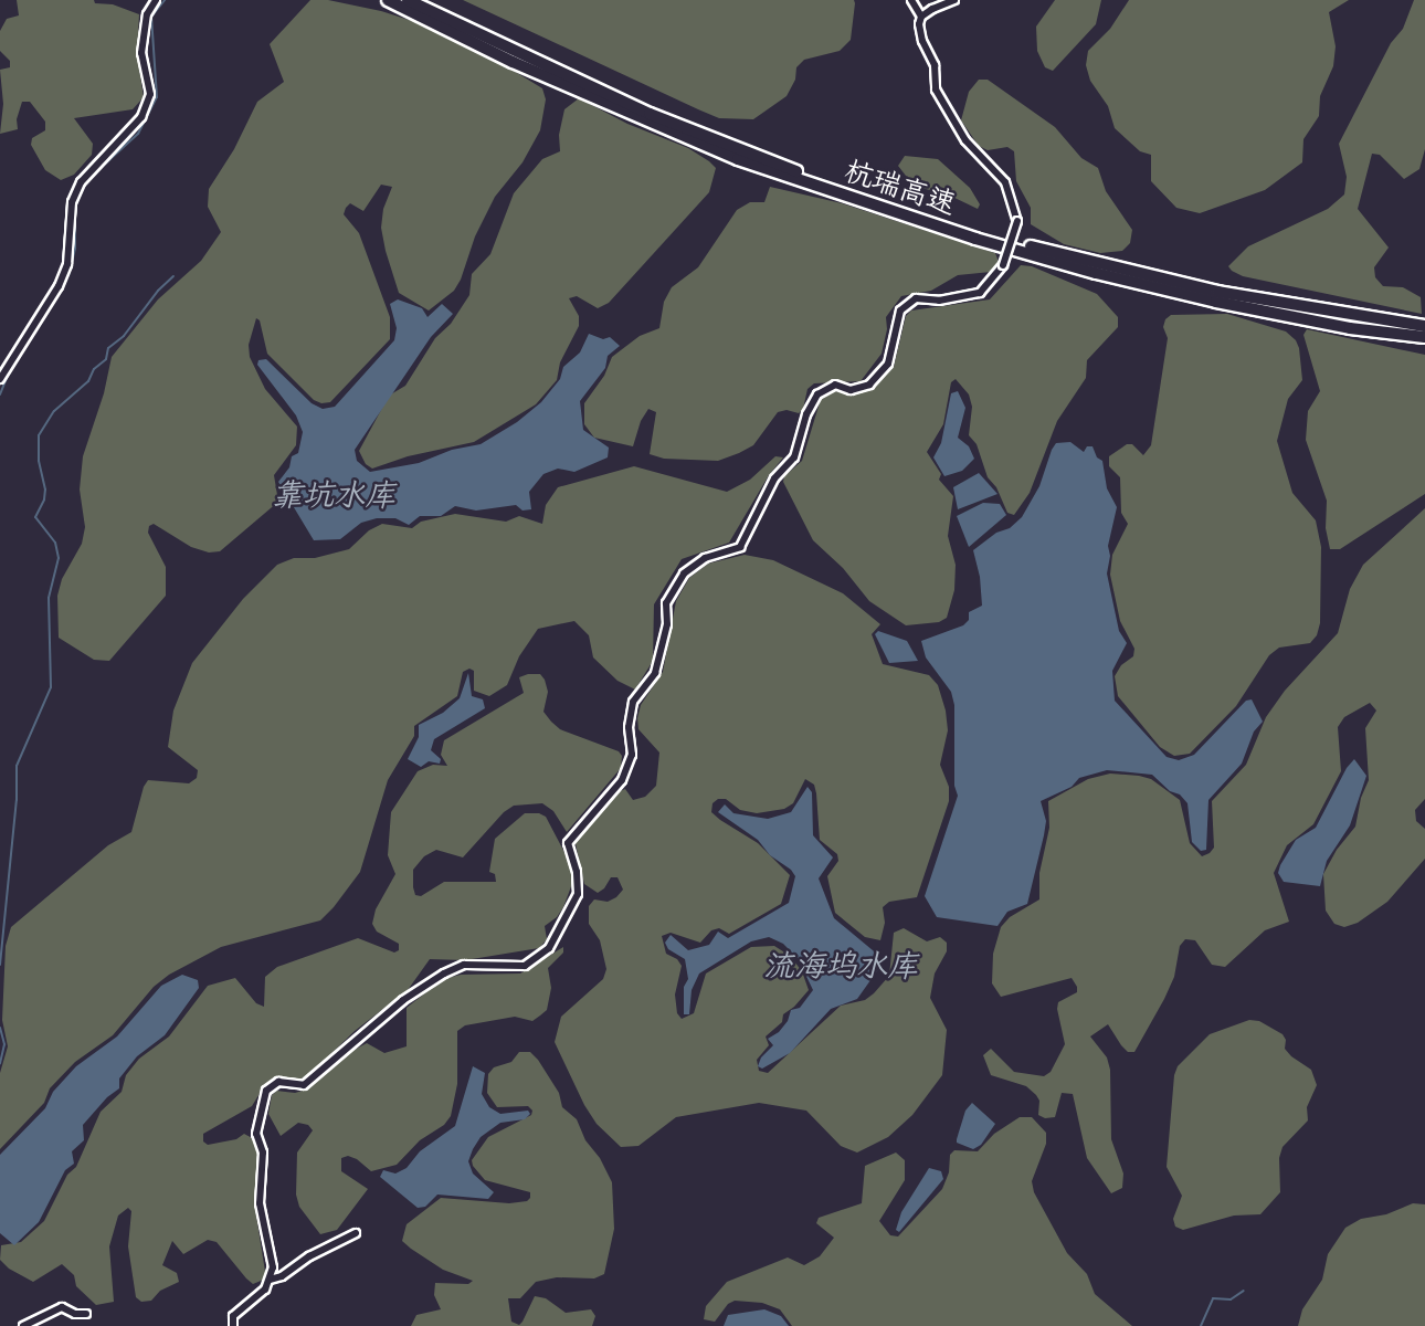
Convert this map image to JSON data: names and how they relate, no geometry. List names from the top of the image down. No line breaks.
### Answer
{"streets":{"highway":["杭瑞高速"]},"water":["靠坑水库","流海坞水库"]}
